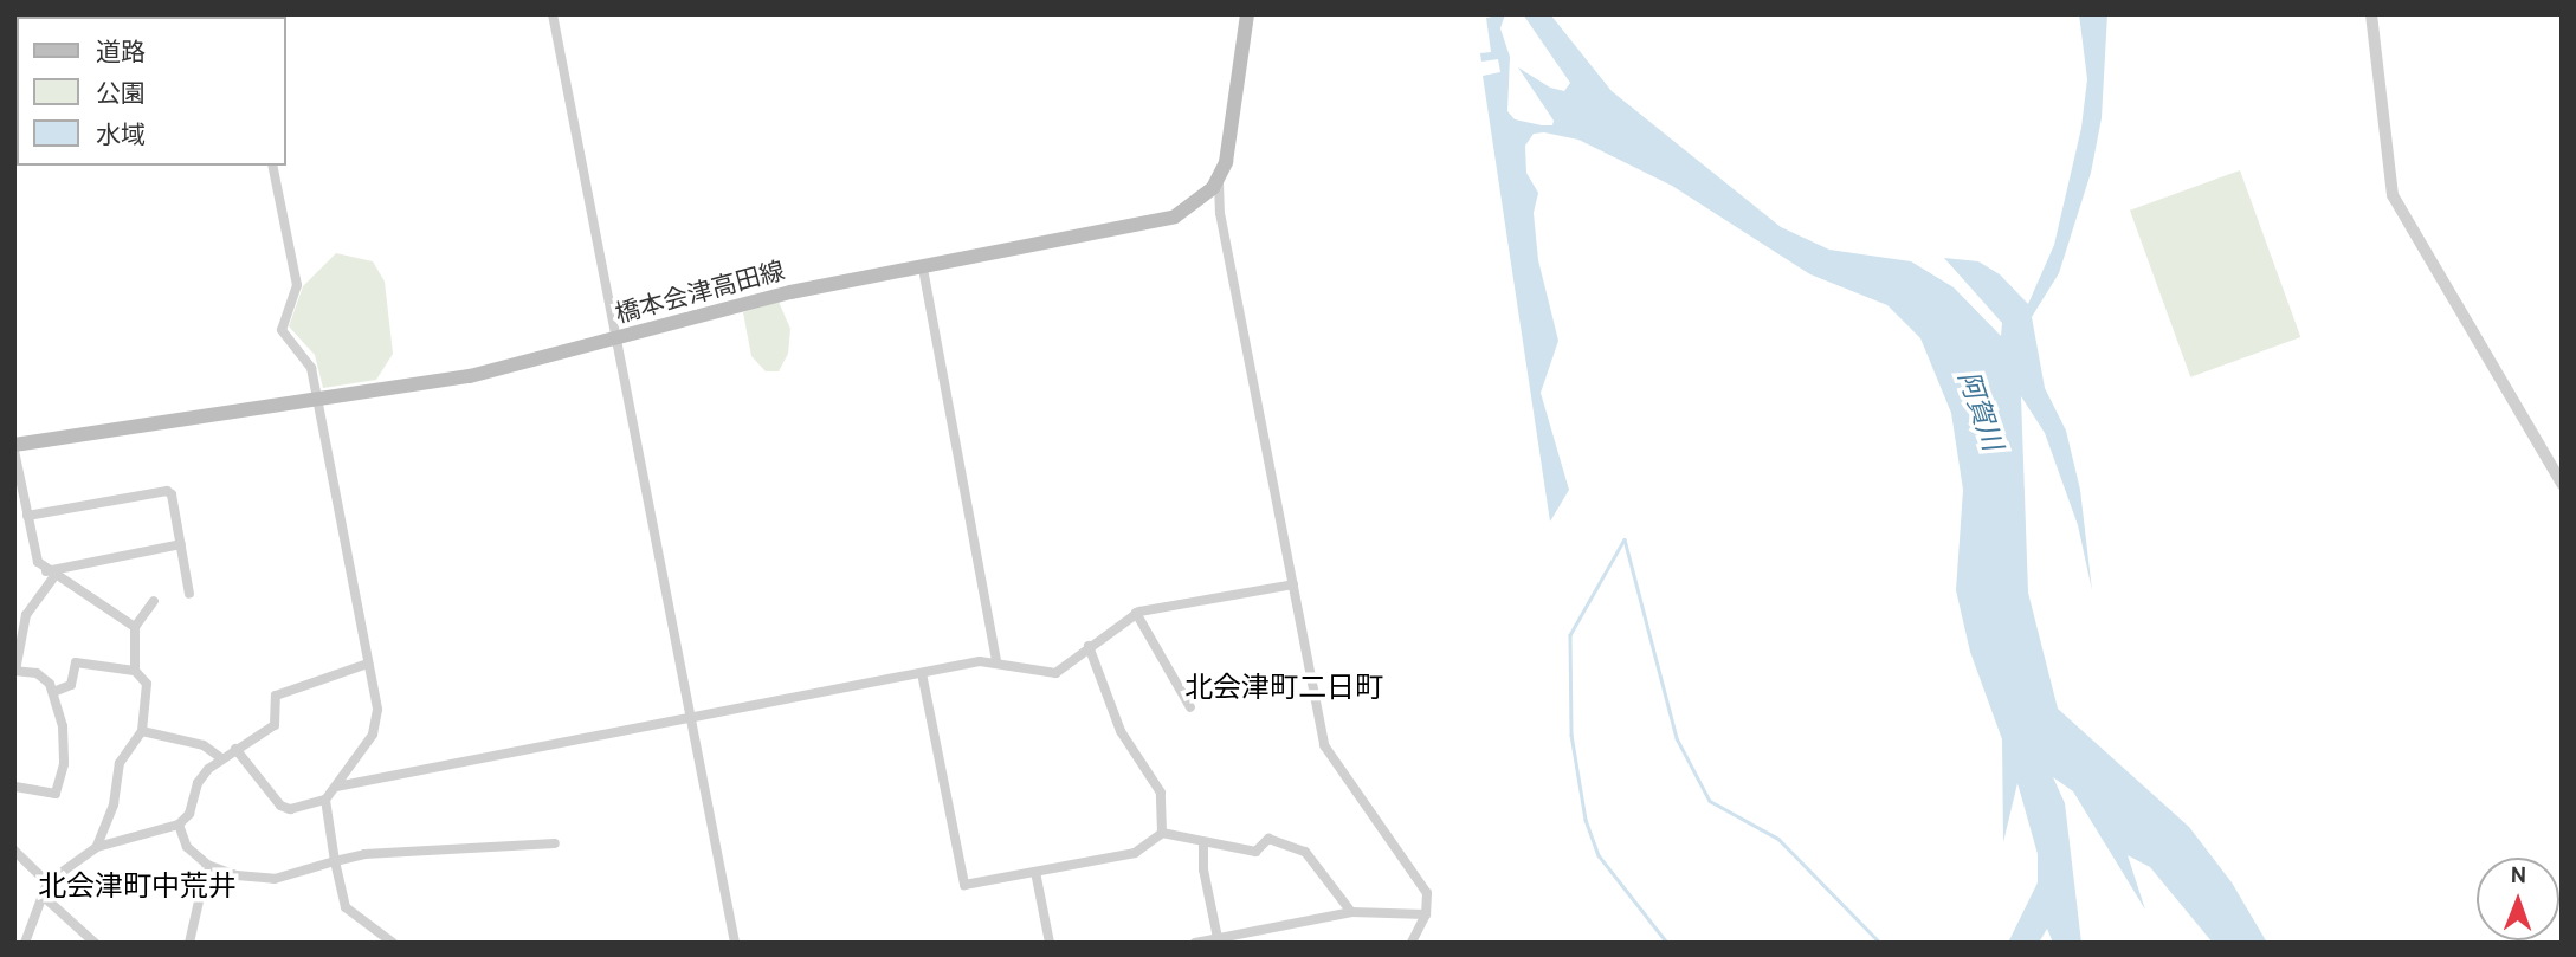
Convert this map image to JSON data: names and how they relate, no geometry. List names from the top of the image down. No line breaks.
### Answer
{"streets":{"main road":["橋本会津高田線"]},"districts":["北会津町二日町","北会津町中荒井"],"water":["阿賀川"],"legend":["道路","公園","水域"],"north":"top"}
